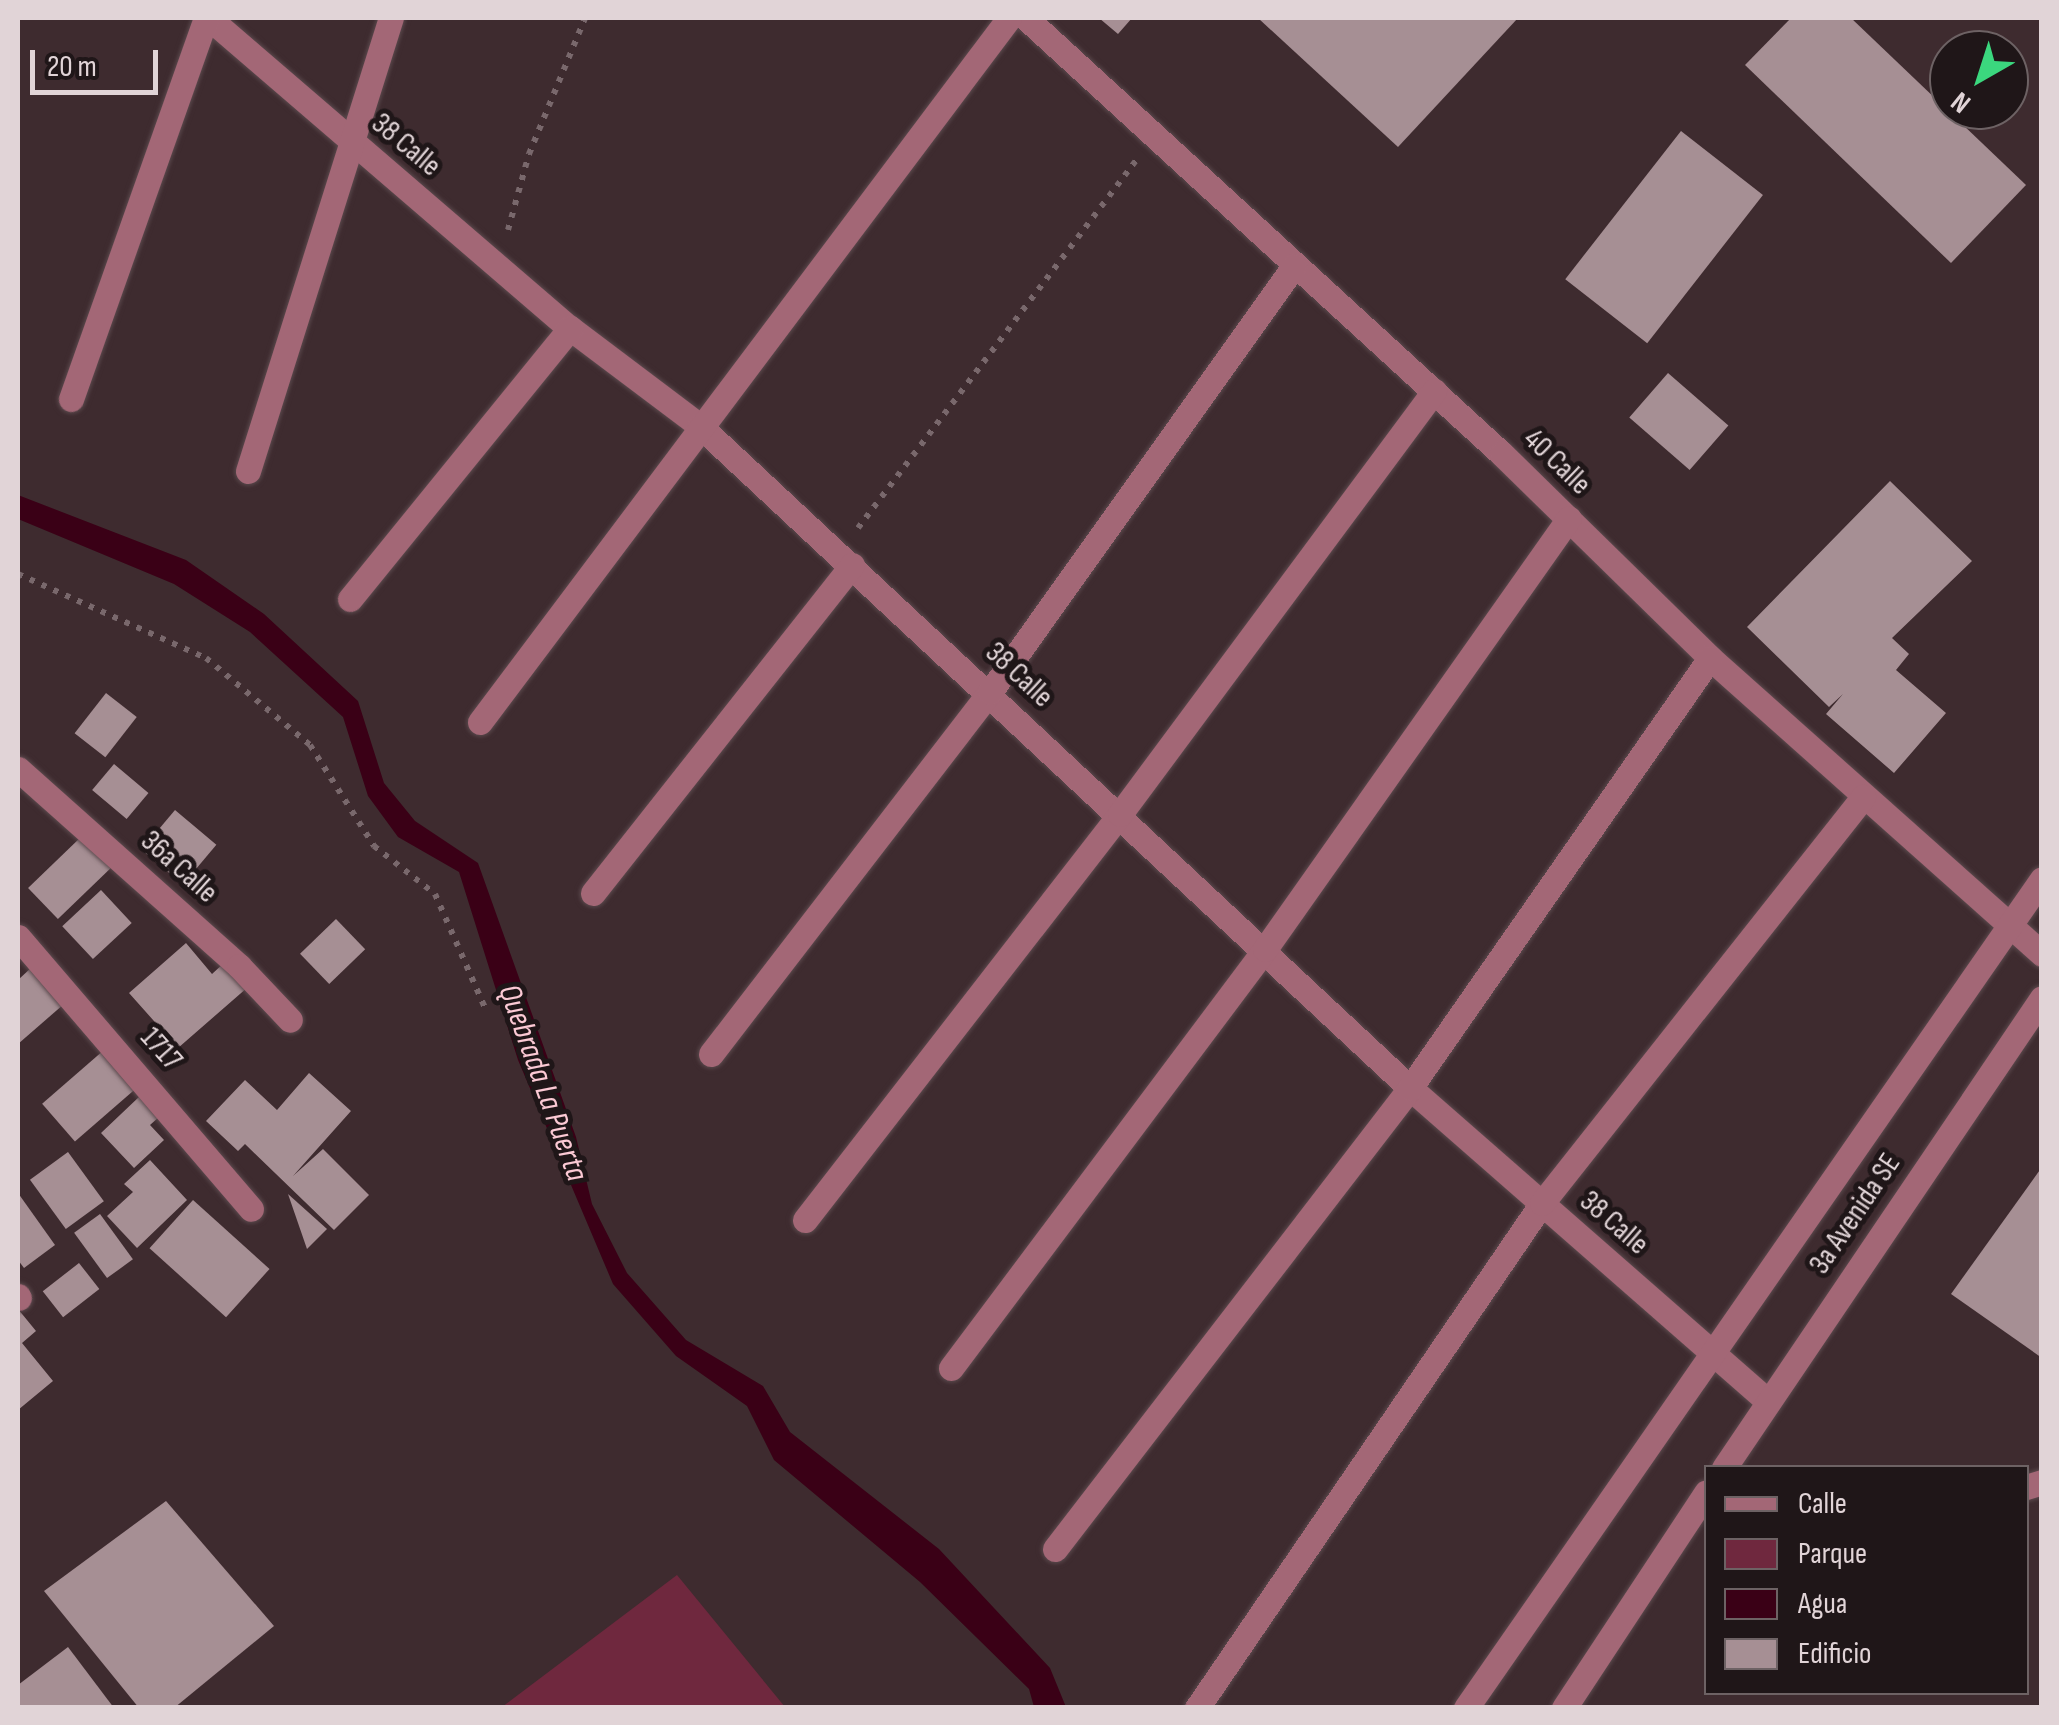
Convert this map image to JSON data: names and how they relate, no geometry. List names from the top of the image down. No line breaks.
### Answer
{"streets":{"street":["38 Calle","40 Calle","36a Calle","1717","3a Avenida SE"]},"crossings":[["38 Calle","3a Avenida SE"]],"water":["Quebrada La Puerta"],"legend":["Calle","Parque","Agua","Edificio"],"scale_bar":"20 m","north":"bottom left"}
